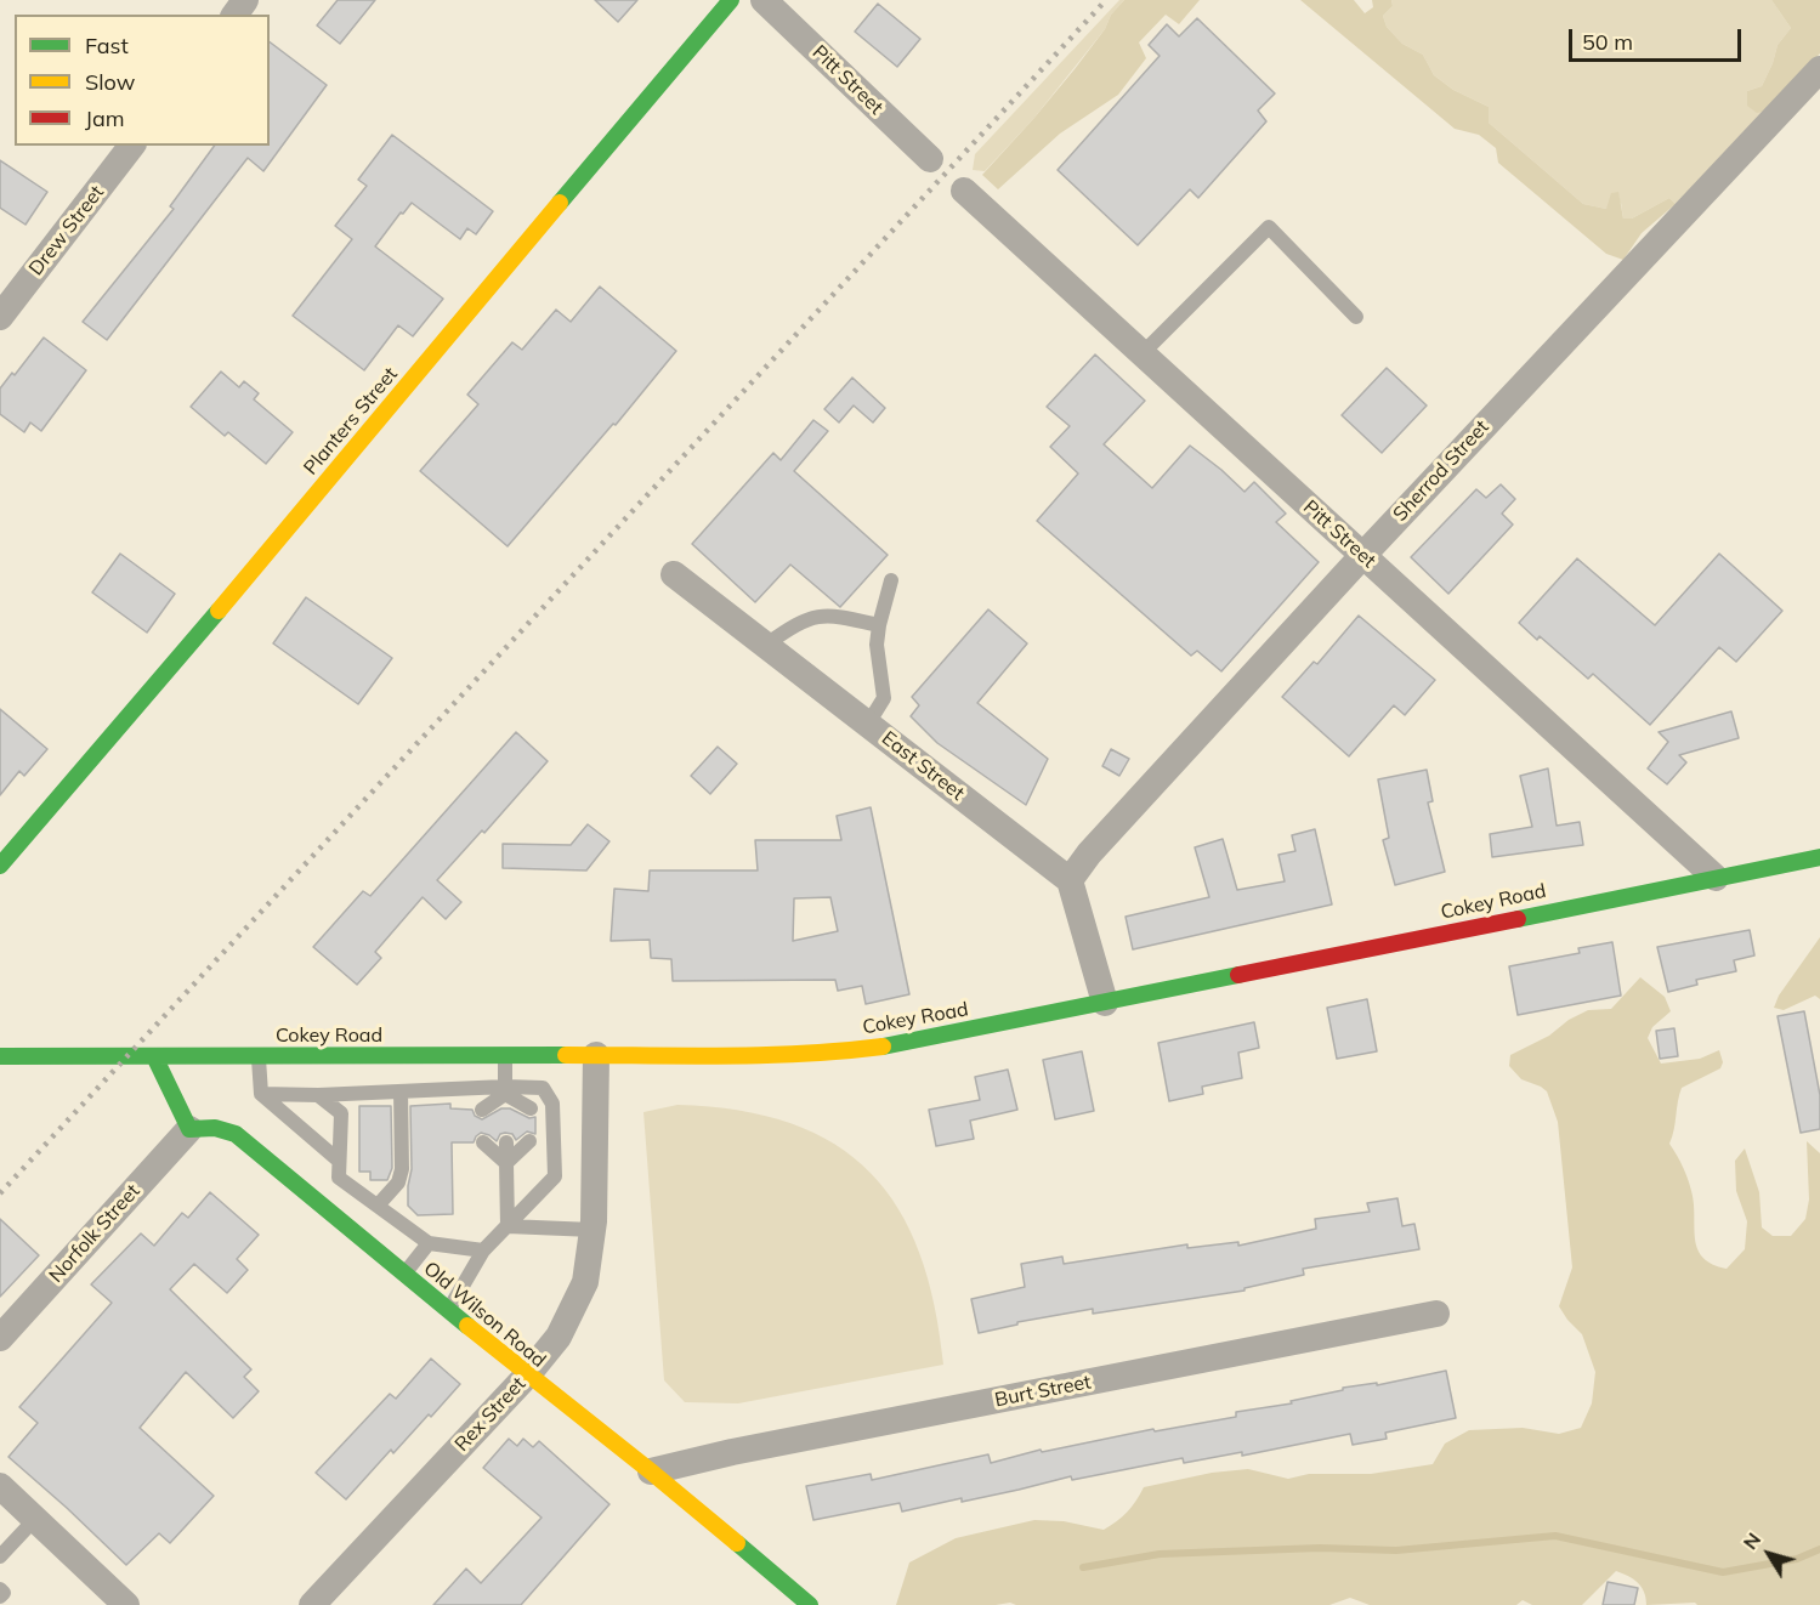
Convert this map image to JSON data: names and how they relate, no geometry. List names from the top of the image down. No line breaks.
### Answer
{"streets":{"street":["Pitt Street","Drew Street","Planters Street","Sherrod Street","East Street","Cokey Road","Norfolk Street","Old Wilson Road","Burt Street","Rex Street"]},"crossings":[["Pitt Street","Sherrod Street"],["Pitt Street","Cokey Road"],["Sherrod Street","East Street"],["Cokey Road","Rex Street"],["Norfolk Street","Old Wilson Road"],["Old Wilson Road","Burt Street"],["Old Wilson Road","Rex Street"]],"legend":["Fast","Slow","Jam"],"scale_bar":"50 m","north":"top left"}
